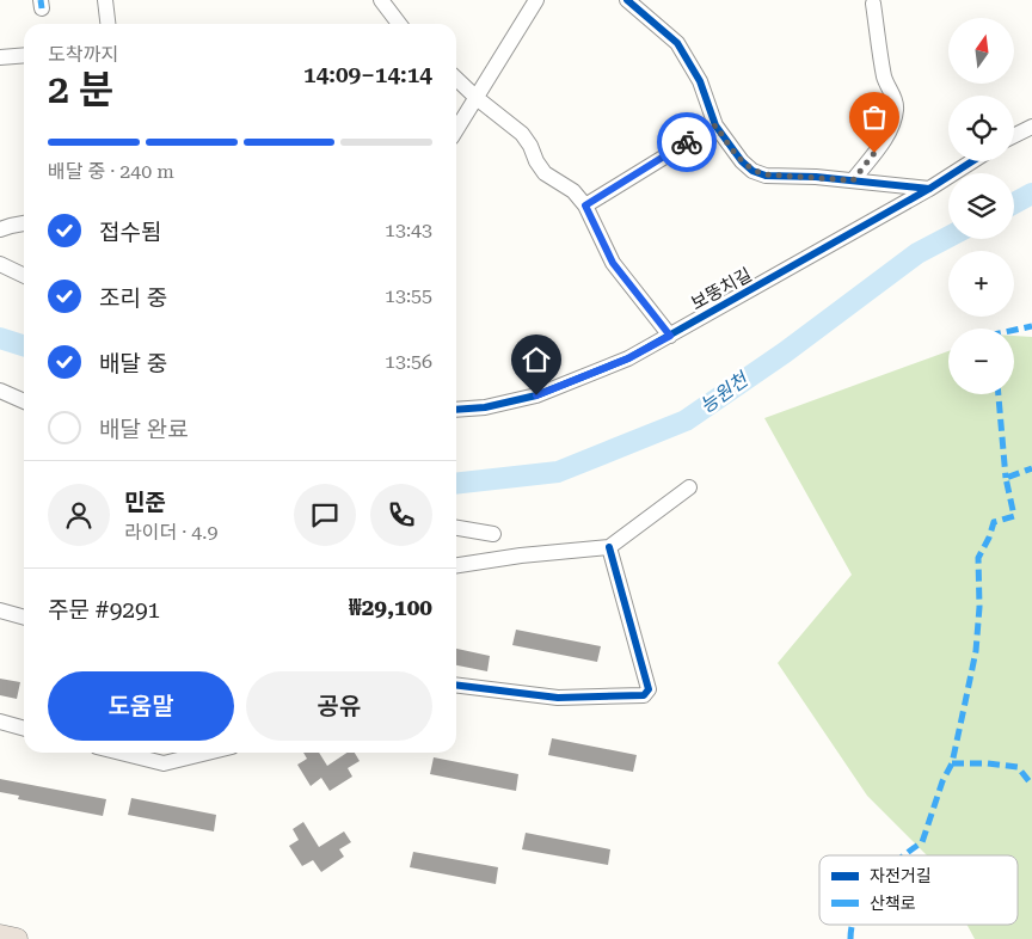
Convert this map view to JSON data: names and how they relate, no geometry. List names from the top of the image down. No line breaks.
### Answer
{"streets":{"street":["보뚱치길"]},"water":["능원천"],"legend":["자전거길","산책로"],"north":"top","page":{"map_buttons":["+","−"],"heading":["2 분","도착까지","14:09–14:14"],"panel":["민준","라이더 · 4.9","주문 #9291","₩29,100"],"bar":"배달 중 · 240 m","list":[["접수됨","13:43"],["조리 중","13:55"],["배달 중","13:56"],"배달 완료"],"buttons":["도움말","공유"]}}
